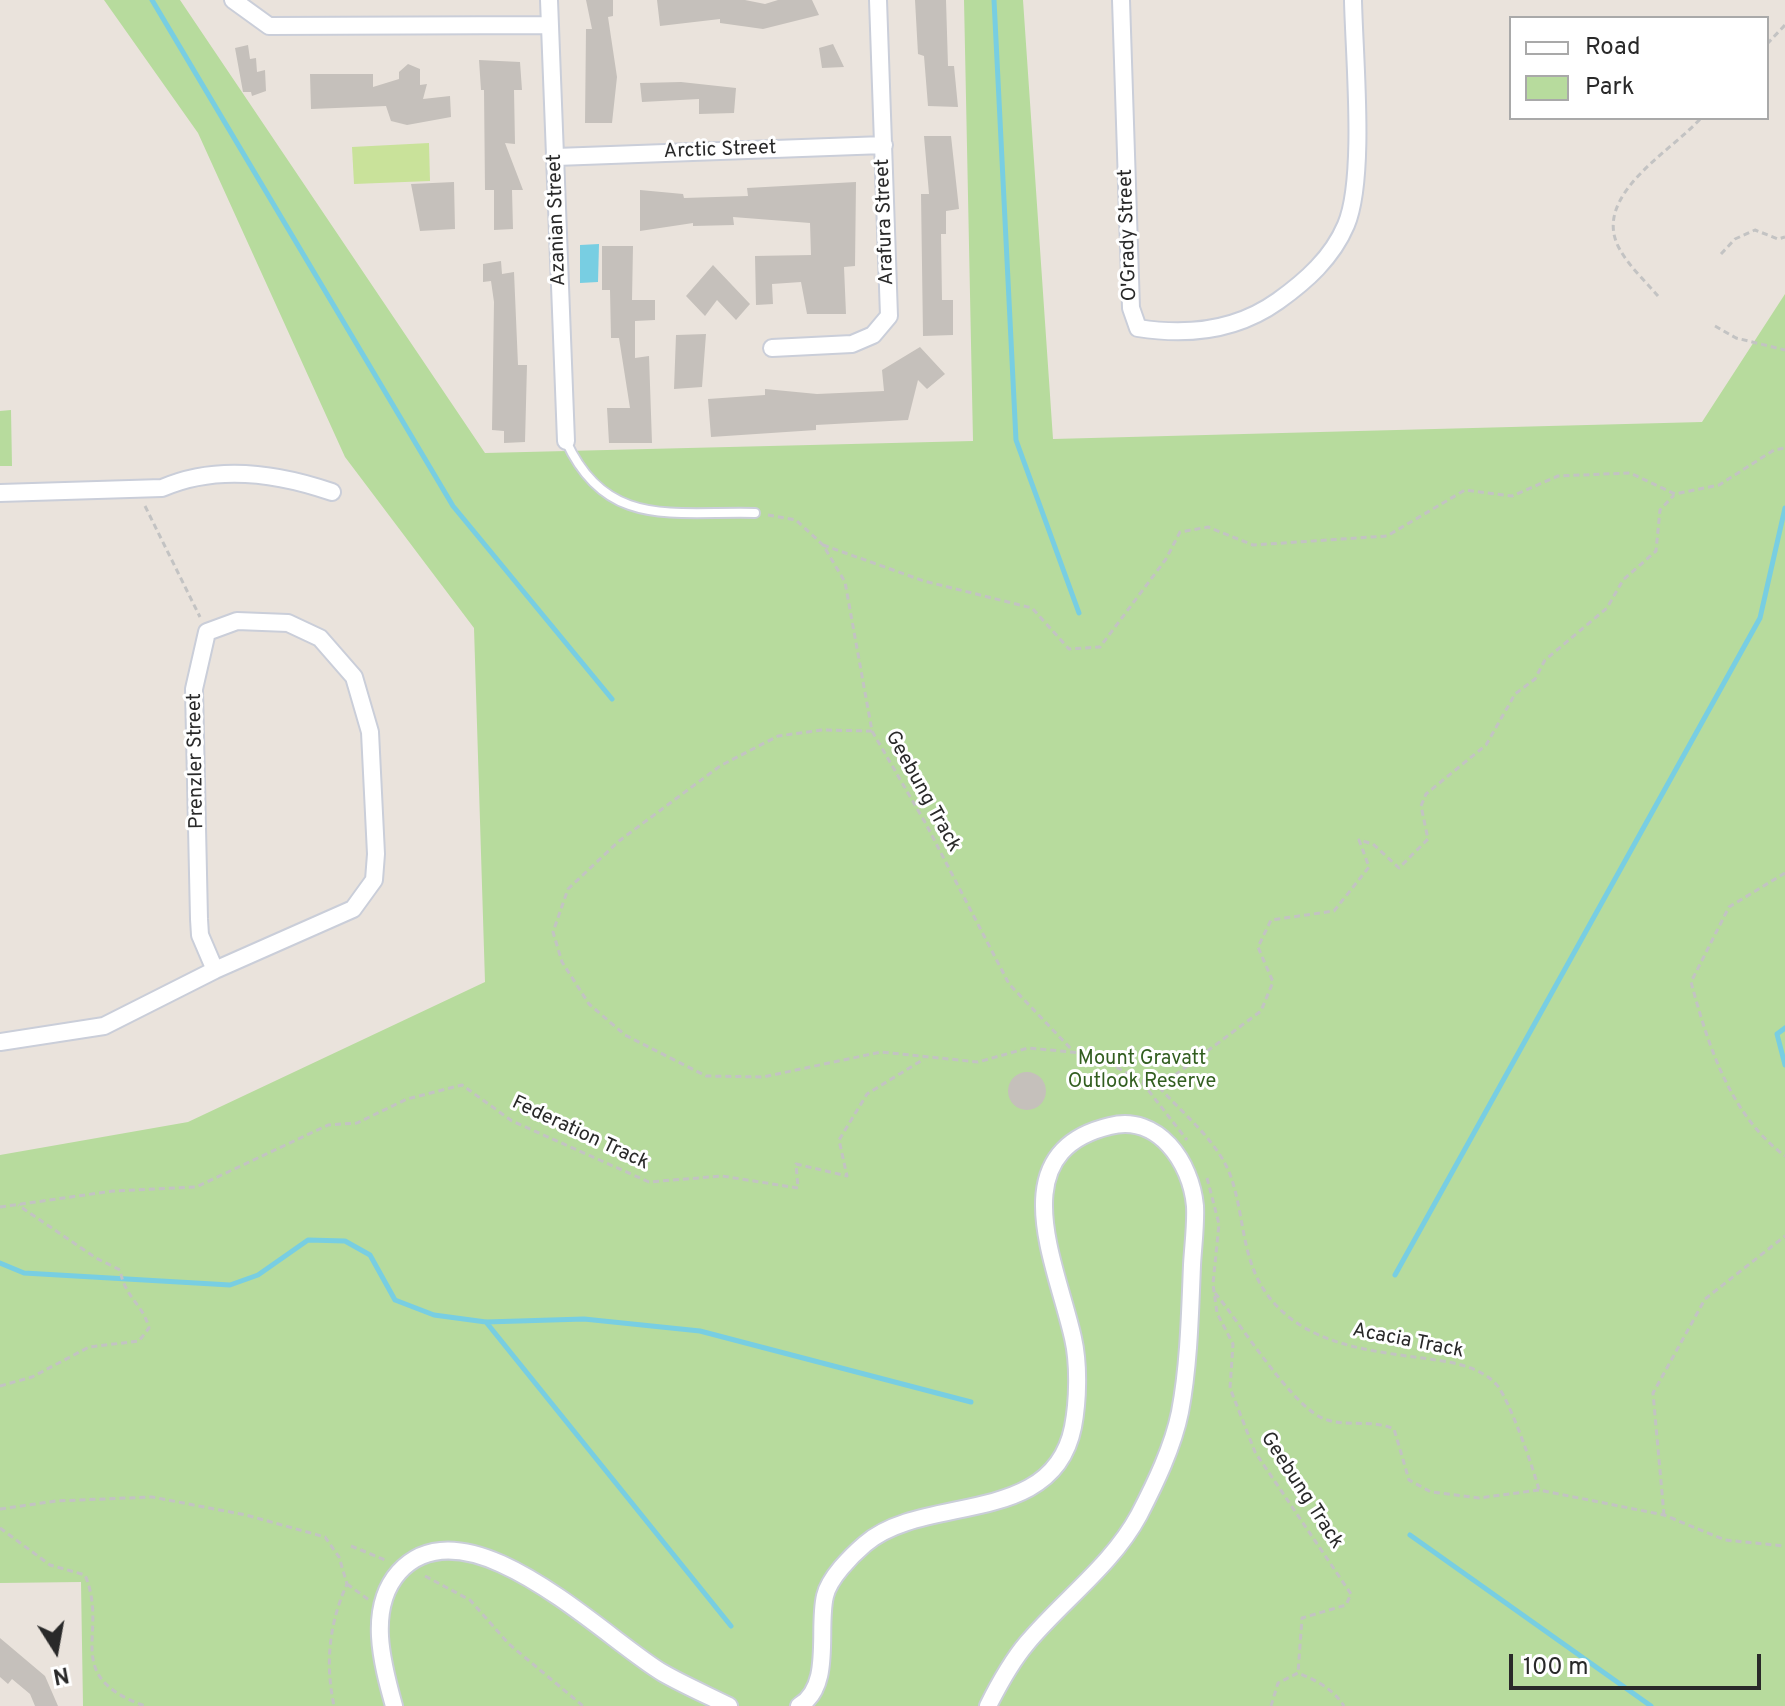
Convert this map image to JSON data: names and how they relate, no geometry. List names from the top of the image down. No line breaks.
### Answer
{"streets":{"street":["Arctic Street","Azanian Street","Arafura Street","O'Grady Street","Prenzler Street"],"path":["Geebung Track","Federation Track","Acacia Track"]},"crossings":[["Arctic Street","Azanian Street"],["Arctic Street","Arafura Street"],["Geebung Track","Federation Track"],["Geebung Track","Acacia Track"]],"parks":["Mount Gravatt Outlook Reserve"],"legend":["Road","Park"],"scale_bar":"100 m","north":"bottom"}
